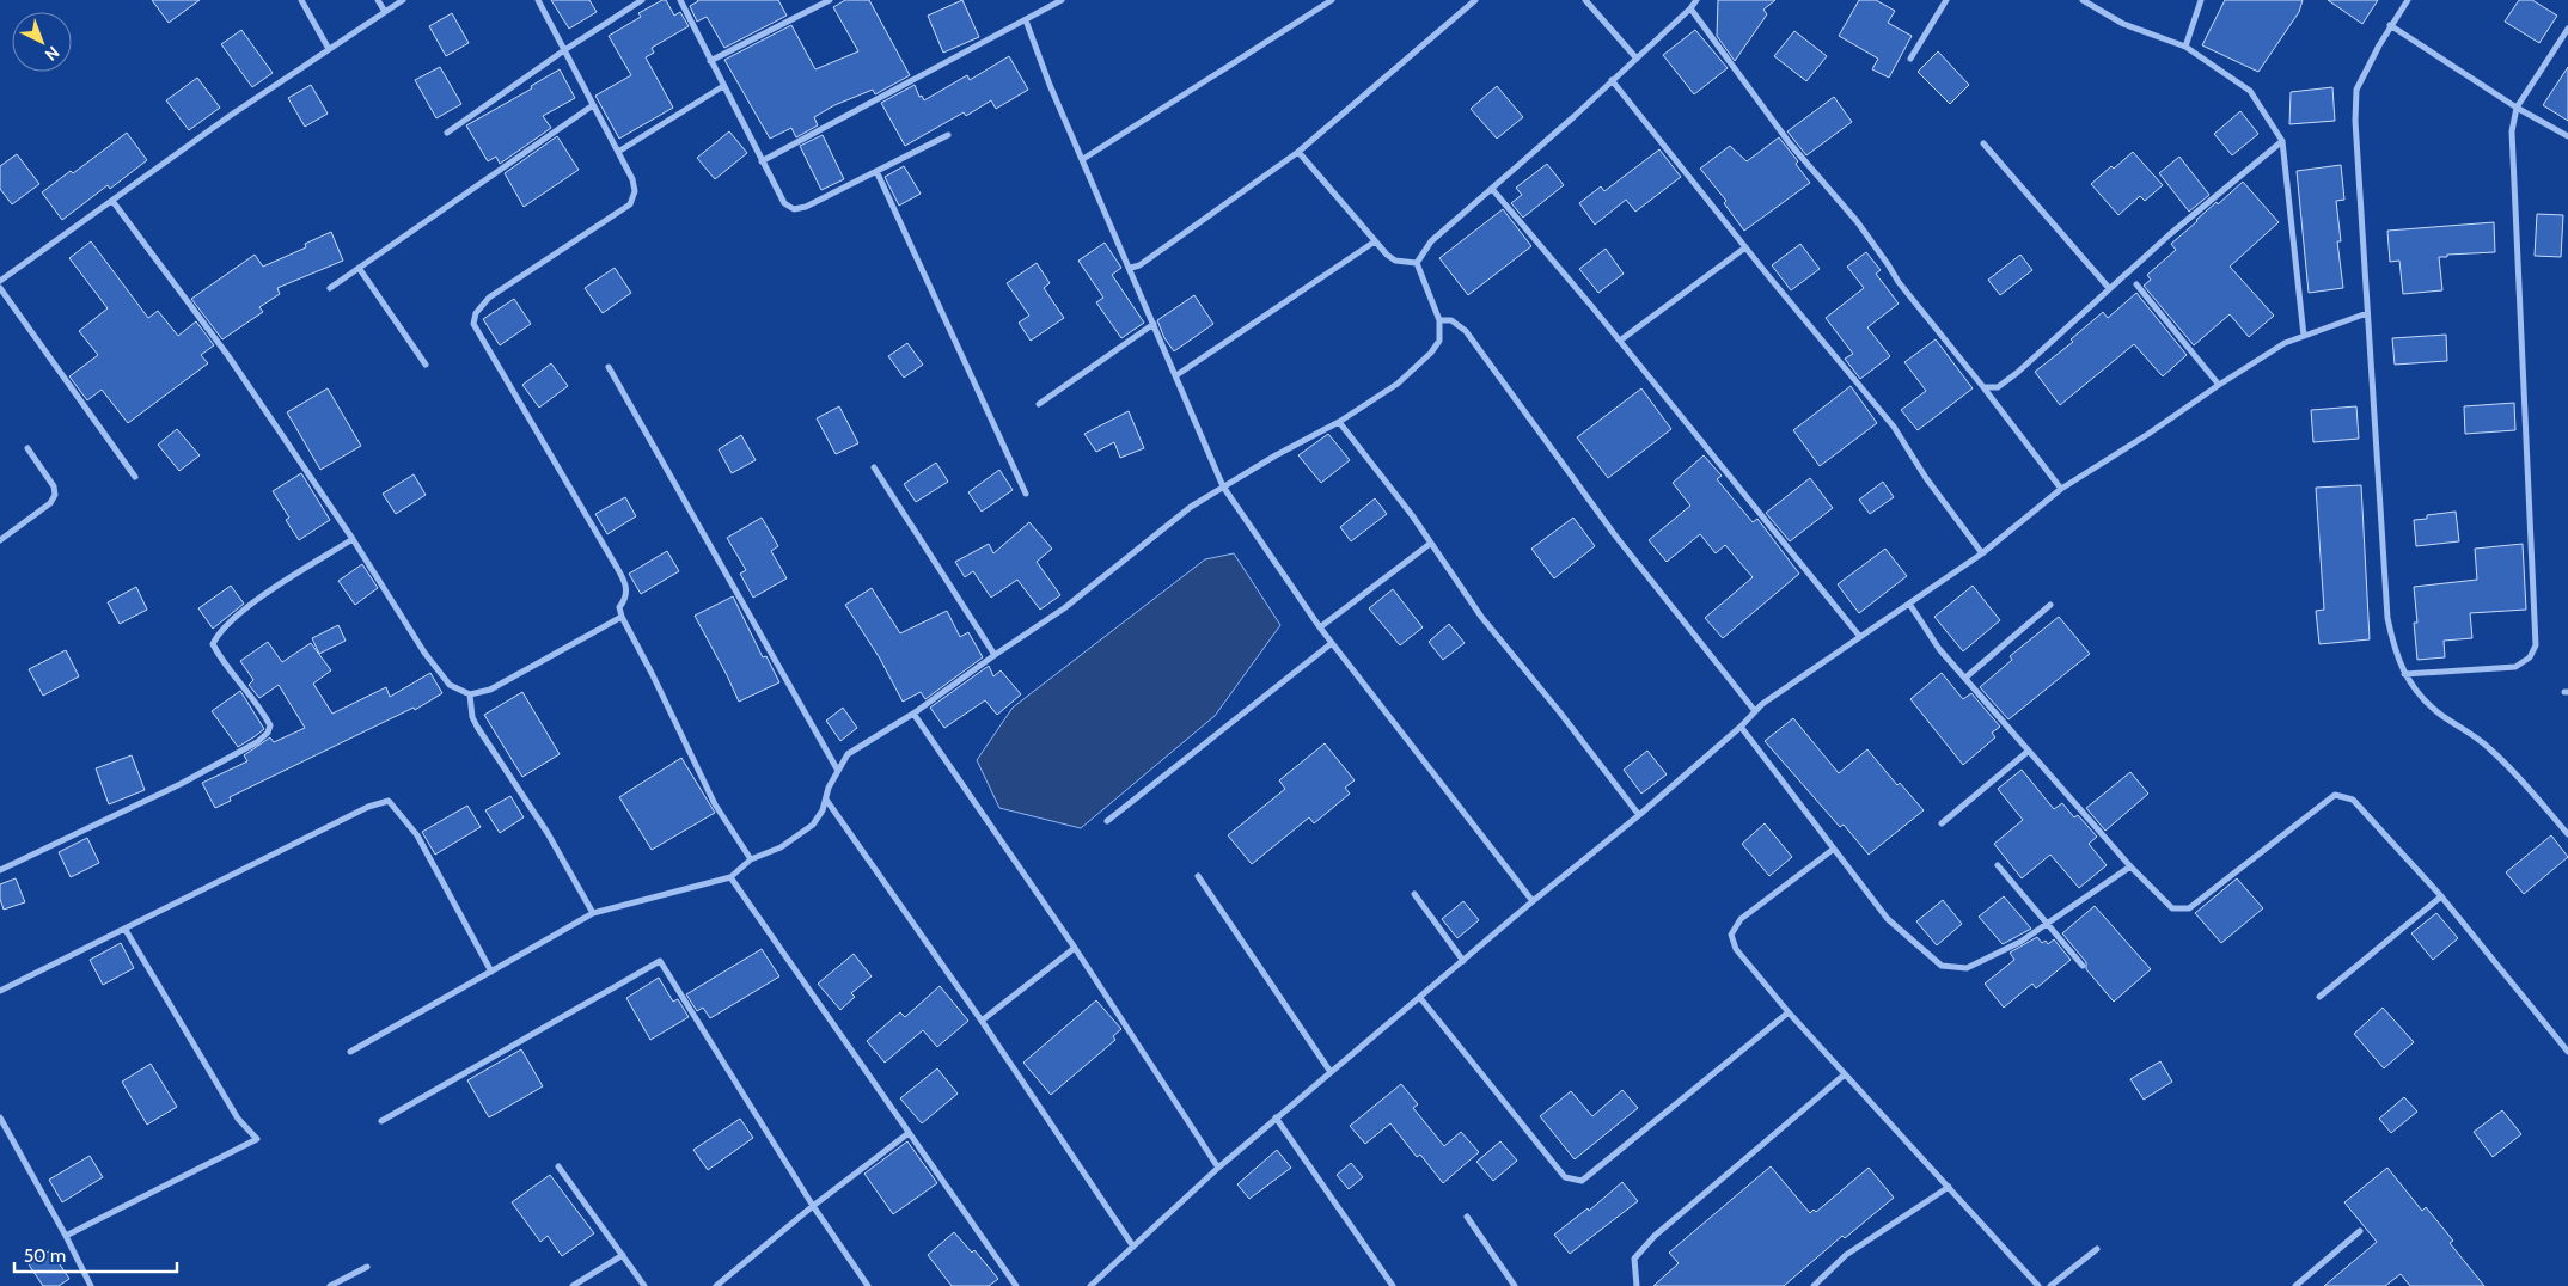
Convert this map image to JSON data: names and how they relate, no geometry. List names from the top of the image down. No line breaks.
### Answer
{"scale_bar":"50 m","north":"bottom right"}
